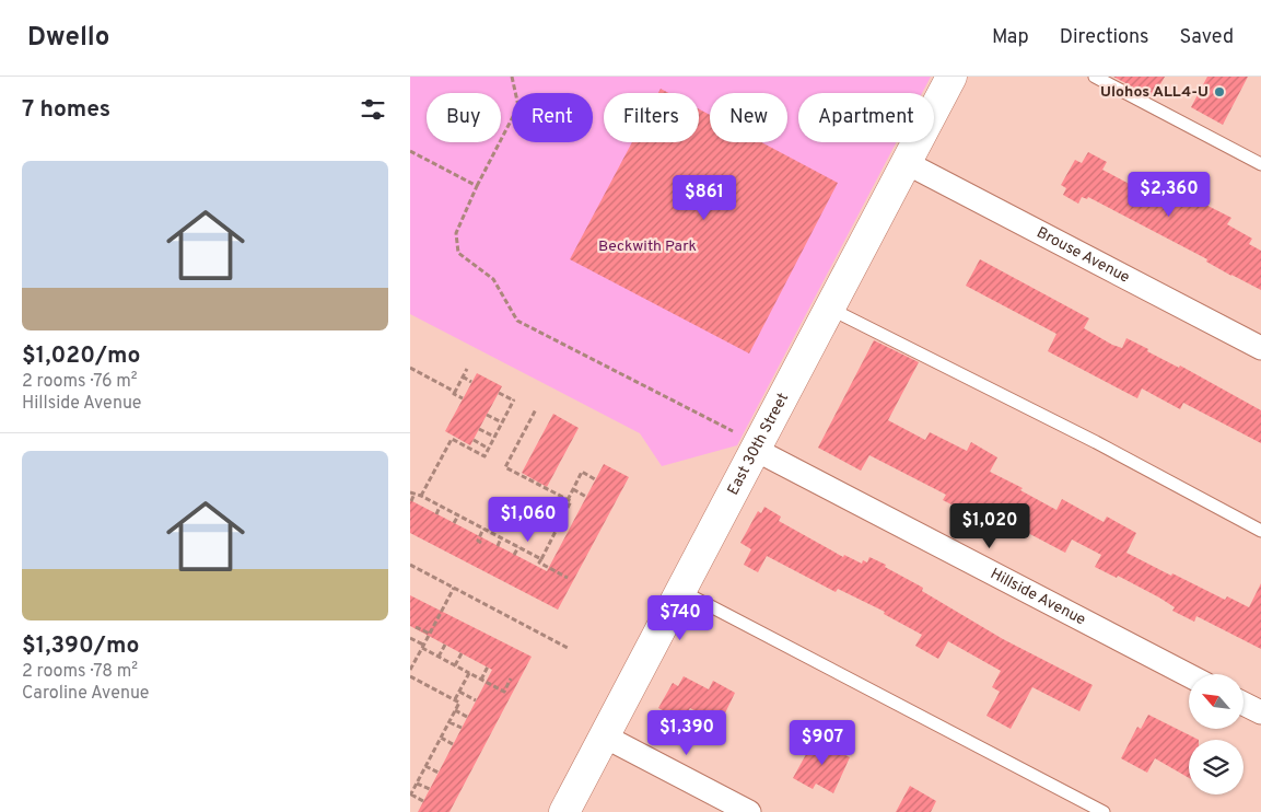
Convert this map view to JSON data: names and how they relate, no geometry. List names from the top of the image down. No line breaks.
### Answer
{"streets":{"main road":["East 30th Street"],"street":["Brouse Avenue","Hillside Avenue"]},"crossings":[["Brouse Avenue","East 30th Street"],["East 30th Street","Hillside Avenue"]],"parks":["Beckwith Park"],"places":["Ulohos ALL4-U"],"north":"top left","page":{"header":"Dwello","nav":["Map","Directions","Saved"],"heading":"7 homes","chip":["Buy","Rent","Filters","New","Apartment"],"list":[{"name":"$1,020/mo","note":"2 rooms · 76 m² · Hillside Avenue"},{"name":"$1,390/mo","note":"2 rooms · 78 m² · Caroline Avenue"}],"price":["$2,360","$861","$1,060","$1,020","$740","$1,390","$907"]}}
